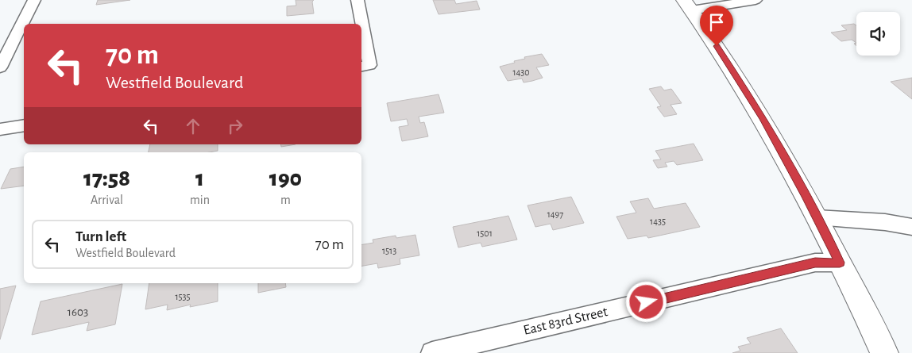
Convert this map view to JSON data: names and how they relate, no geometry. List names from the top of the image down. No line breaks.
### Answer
{"streets":{"street":["East 83rd Street"]},"house_numbers":["1430","1497","1435","1501","1513","1535","1603"],"page":{"turn":["70 m","Westfield Boulevard"],"eta":["17:58","Arrival","1","min","190","m"],"list":[{"name":"Turn left","note":"Westfield Boulevard","value":"70 m"}]}}
